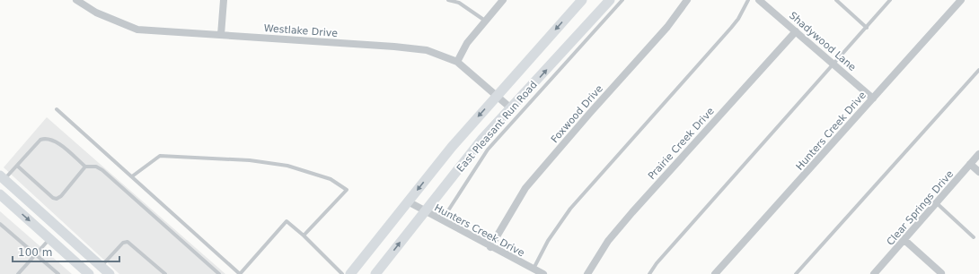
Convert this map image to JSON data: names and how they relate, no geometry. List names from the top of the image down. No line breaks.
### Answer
{"streets":{"main road":["East Pleasant Run Road"],"street":["Westlake Drive","Shadywood Lane","Foxwood Drive","Hunters Creek Drive","Prairie Creek Drive","Clear Springs Drive"]},"crossings":[["Westlake Drive","East Pleasant Run Road"],["Shadywood Lane","Hunters Creek Drive"],["Shadywood Lane","Prairie Creek Drive"],["Foxwood Drive","Hunters Creek Drive"],["East Pleasant Run Road","Hunters Creek Drive"]],"scale_bar":"100 m"}
